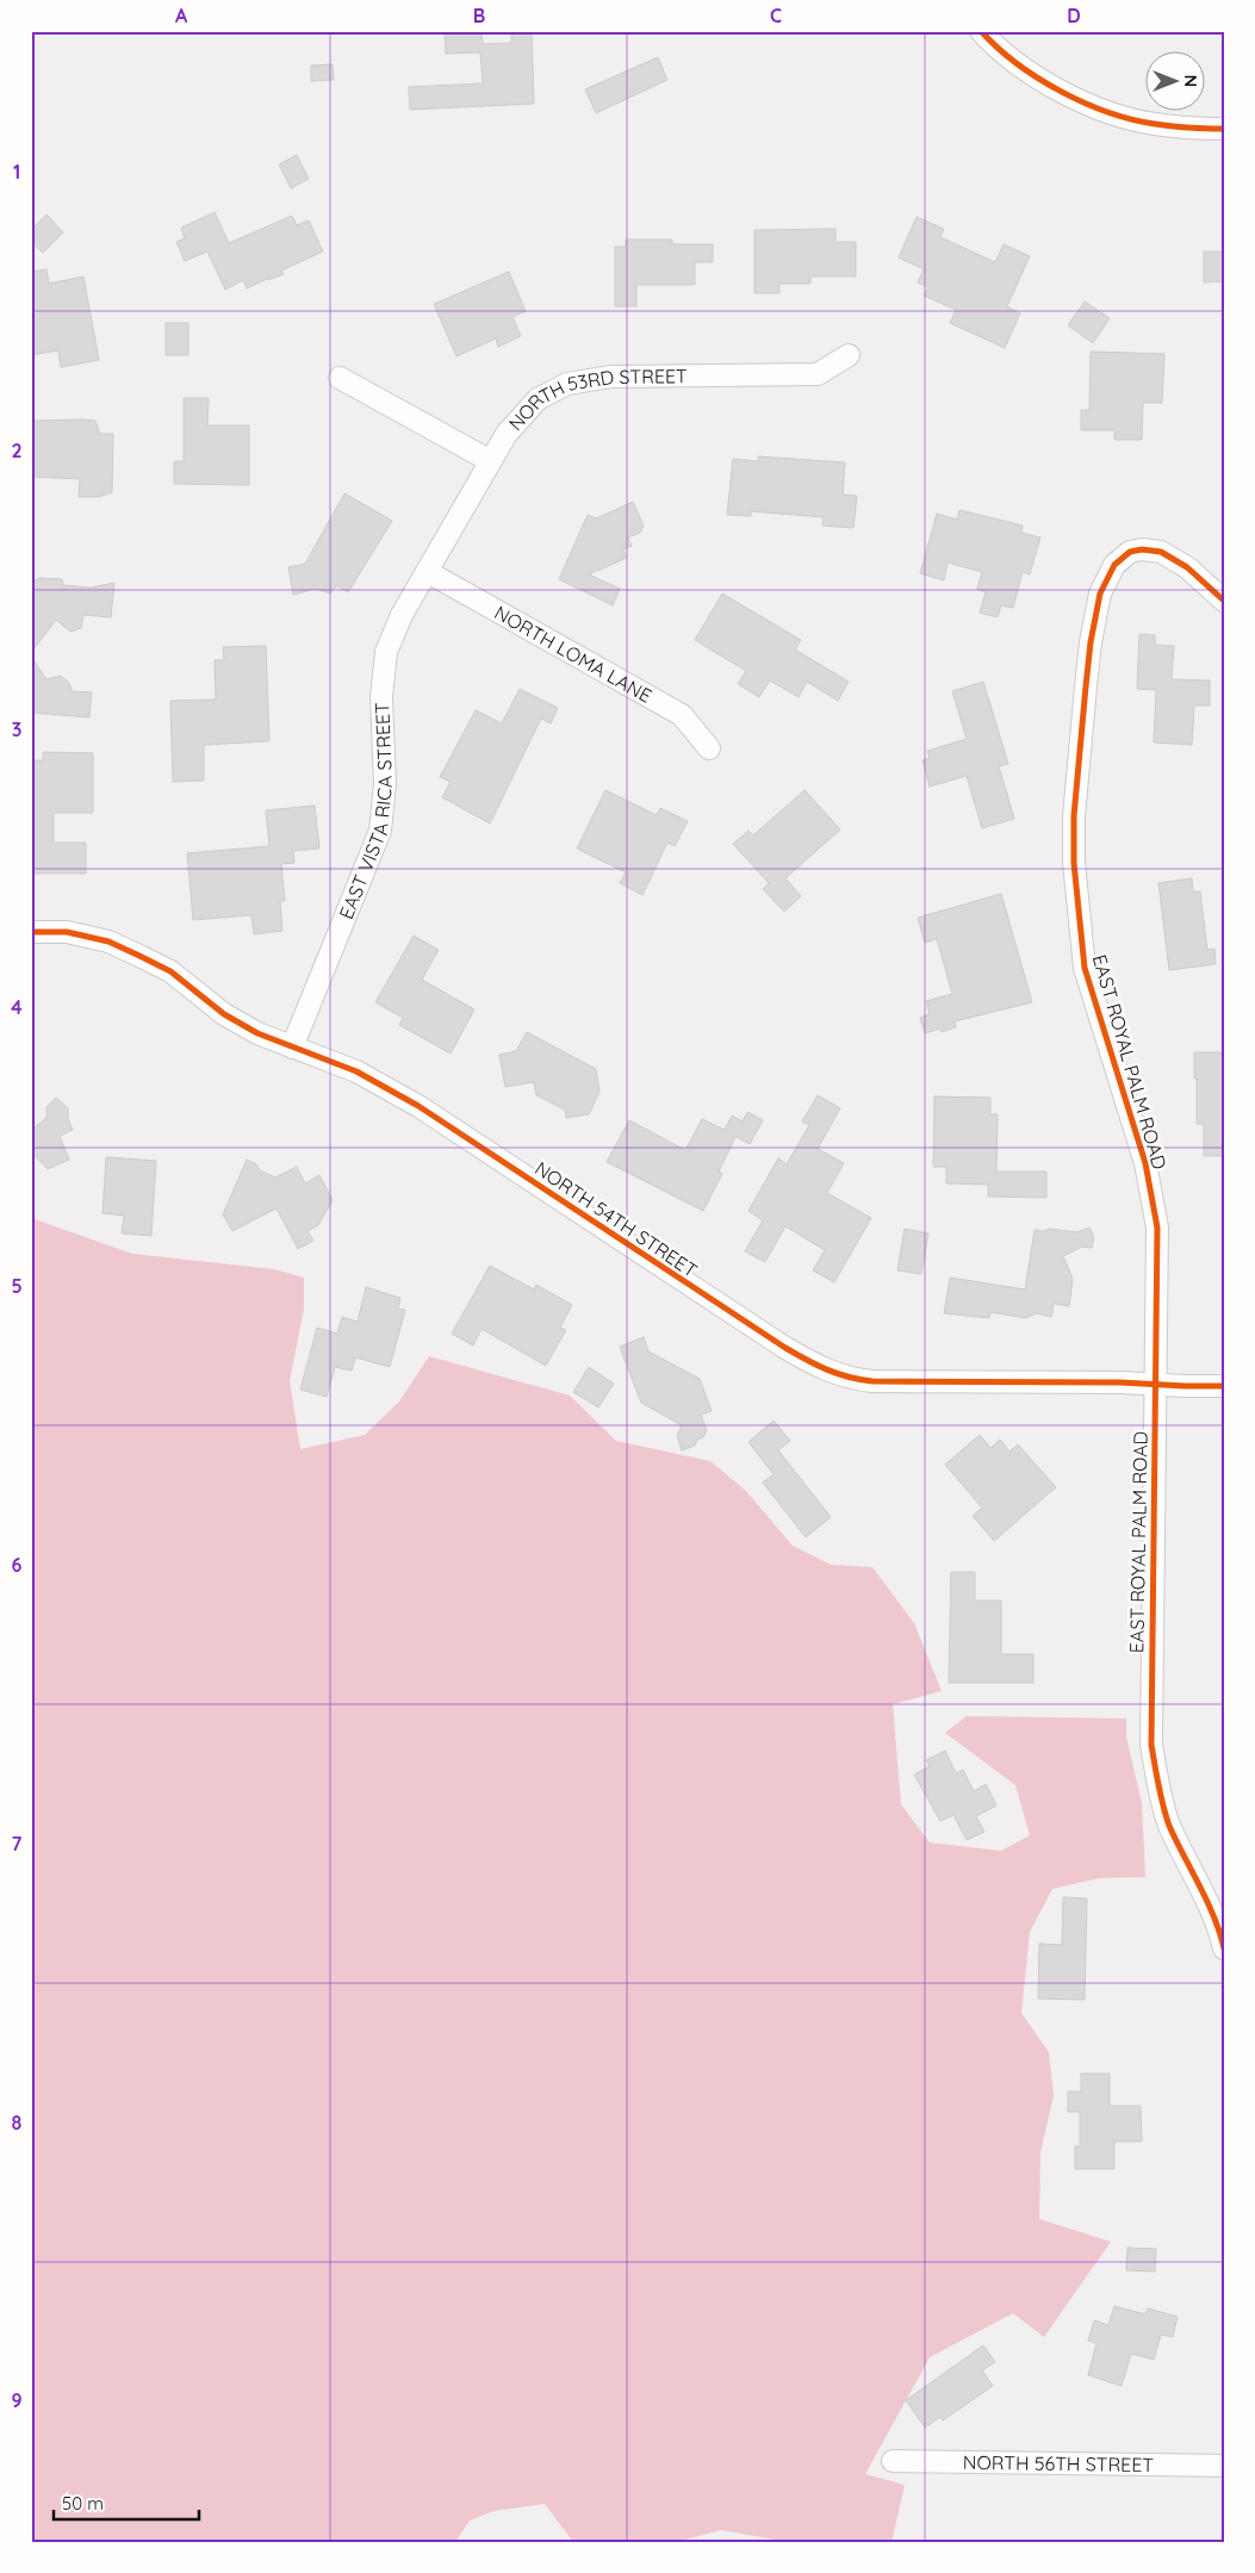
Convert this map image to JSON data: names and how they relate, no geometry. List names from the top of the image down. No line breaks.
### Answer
{"streets":{"street":["NORTH 53RD STREET","NORTH LOMA LANE","EAST VISTA RICA STREET","EAST ROYAL PALM ROAD","NORTH 54TH STREET","NORTH 56TH STREET"]},"crossings":[["NORTH 53RD STREET","NORTH LOMA LANE"],["NORTH 53RD STREET","EAST VISTA RICA STREET"],["NORTH LOMA LANE","EAST VISTA RICA STREET"],["EAST VISTA RICA STREET","NORTH 54TH STREET"],["EAST ROYAL PALM ROAD","NORTH 54TH STREET"]],"scale_bar":"50 m","north":"right","grid":{"columns":["A","B","C","D"],"rows":["1","2","3","4","5","6","7","8","9"]}}
